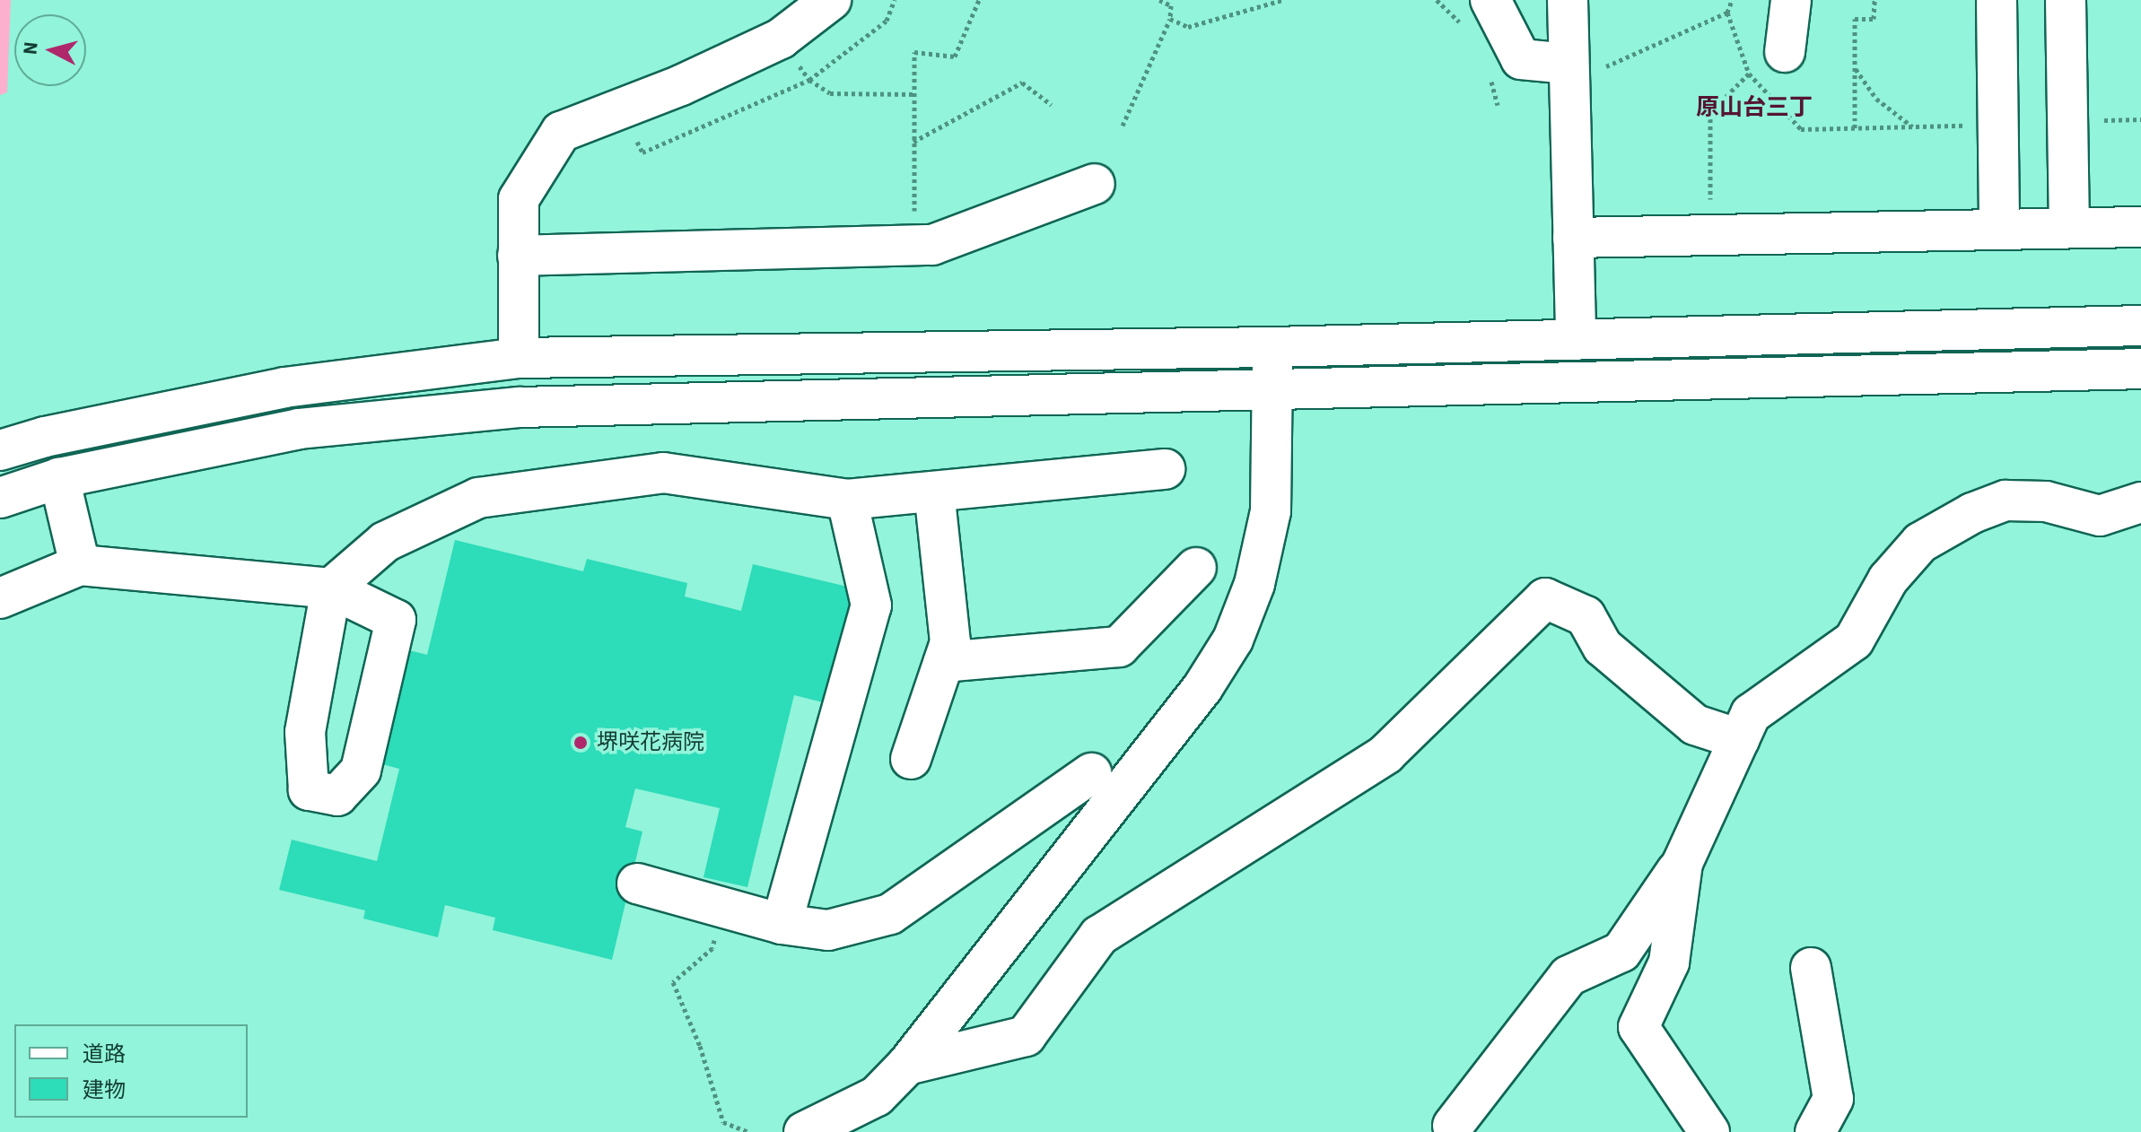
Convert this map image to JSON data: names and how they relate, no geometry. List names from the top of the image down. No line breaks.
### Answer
{"districts":["原山台三丁"],"places":["堺咲花病院"],"legend":["道路","建物"],"north":"left"}
